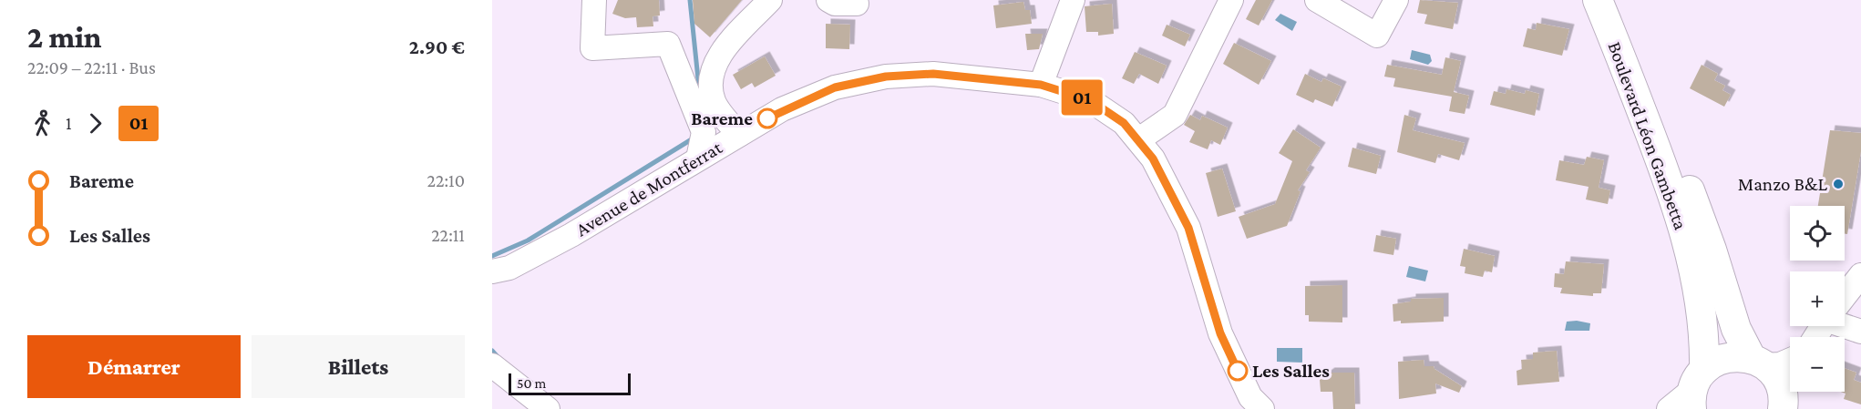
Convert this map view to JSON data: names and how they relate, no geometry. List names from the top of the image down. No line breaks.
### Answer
{"streets":{"main road":["Boulevard Léon Gambetta"],"street":["Avenue de Montferrat"]},"places":["Bareme","Manzo B&L","Les Salles"],"lines":["bus line 01"],"scale_bar":"50 m","page":{"heading":["2 min","22:09 – 22:11 · Bus","2.90 €"],"on_map":"01","legs":["1","01"],"list":[{"name":"Bareme","value":"22:10"},{"name":"Les Salles","value":"22:11"}],"map_buttons":["+","−"],"buttons":["Démarrer","Billets"],"scale":"50 m"}}
